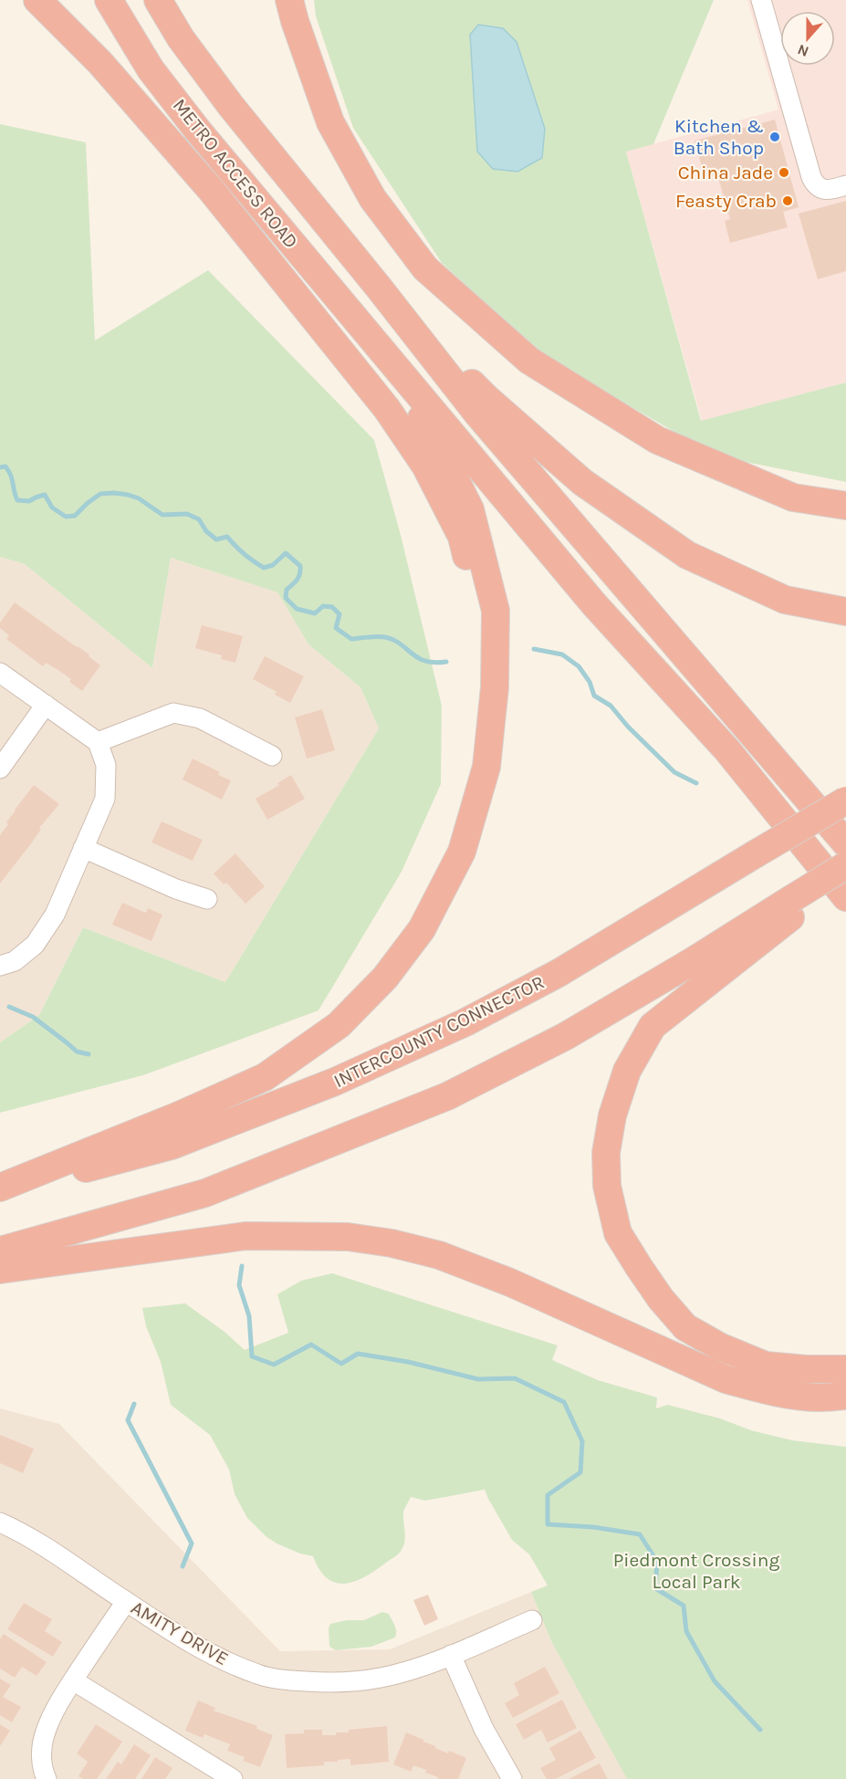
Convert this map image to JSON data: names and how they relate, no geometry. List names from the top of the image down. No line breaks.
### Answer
{"streets":{"highway":["METRO ACCESS ROAD","INTERCOUNTY CONNECTOR"],"street":["AMITY DRIVE"]},"parks":["Piedmont Crossing Local Park"],"places":["Kitchen & Bath Shop","China Jade","Feasty Crab"],"north":"bottom"}
